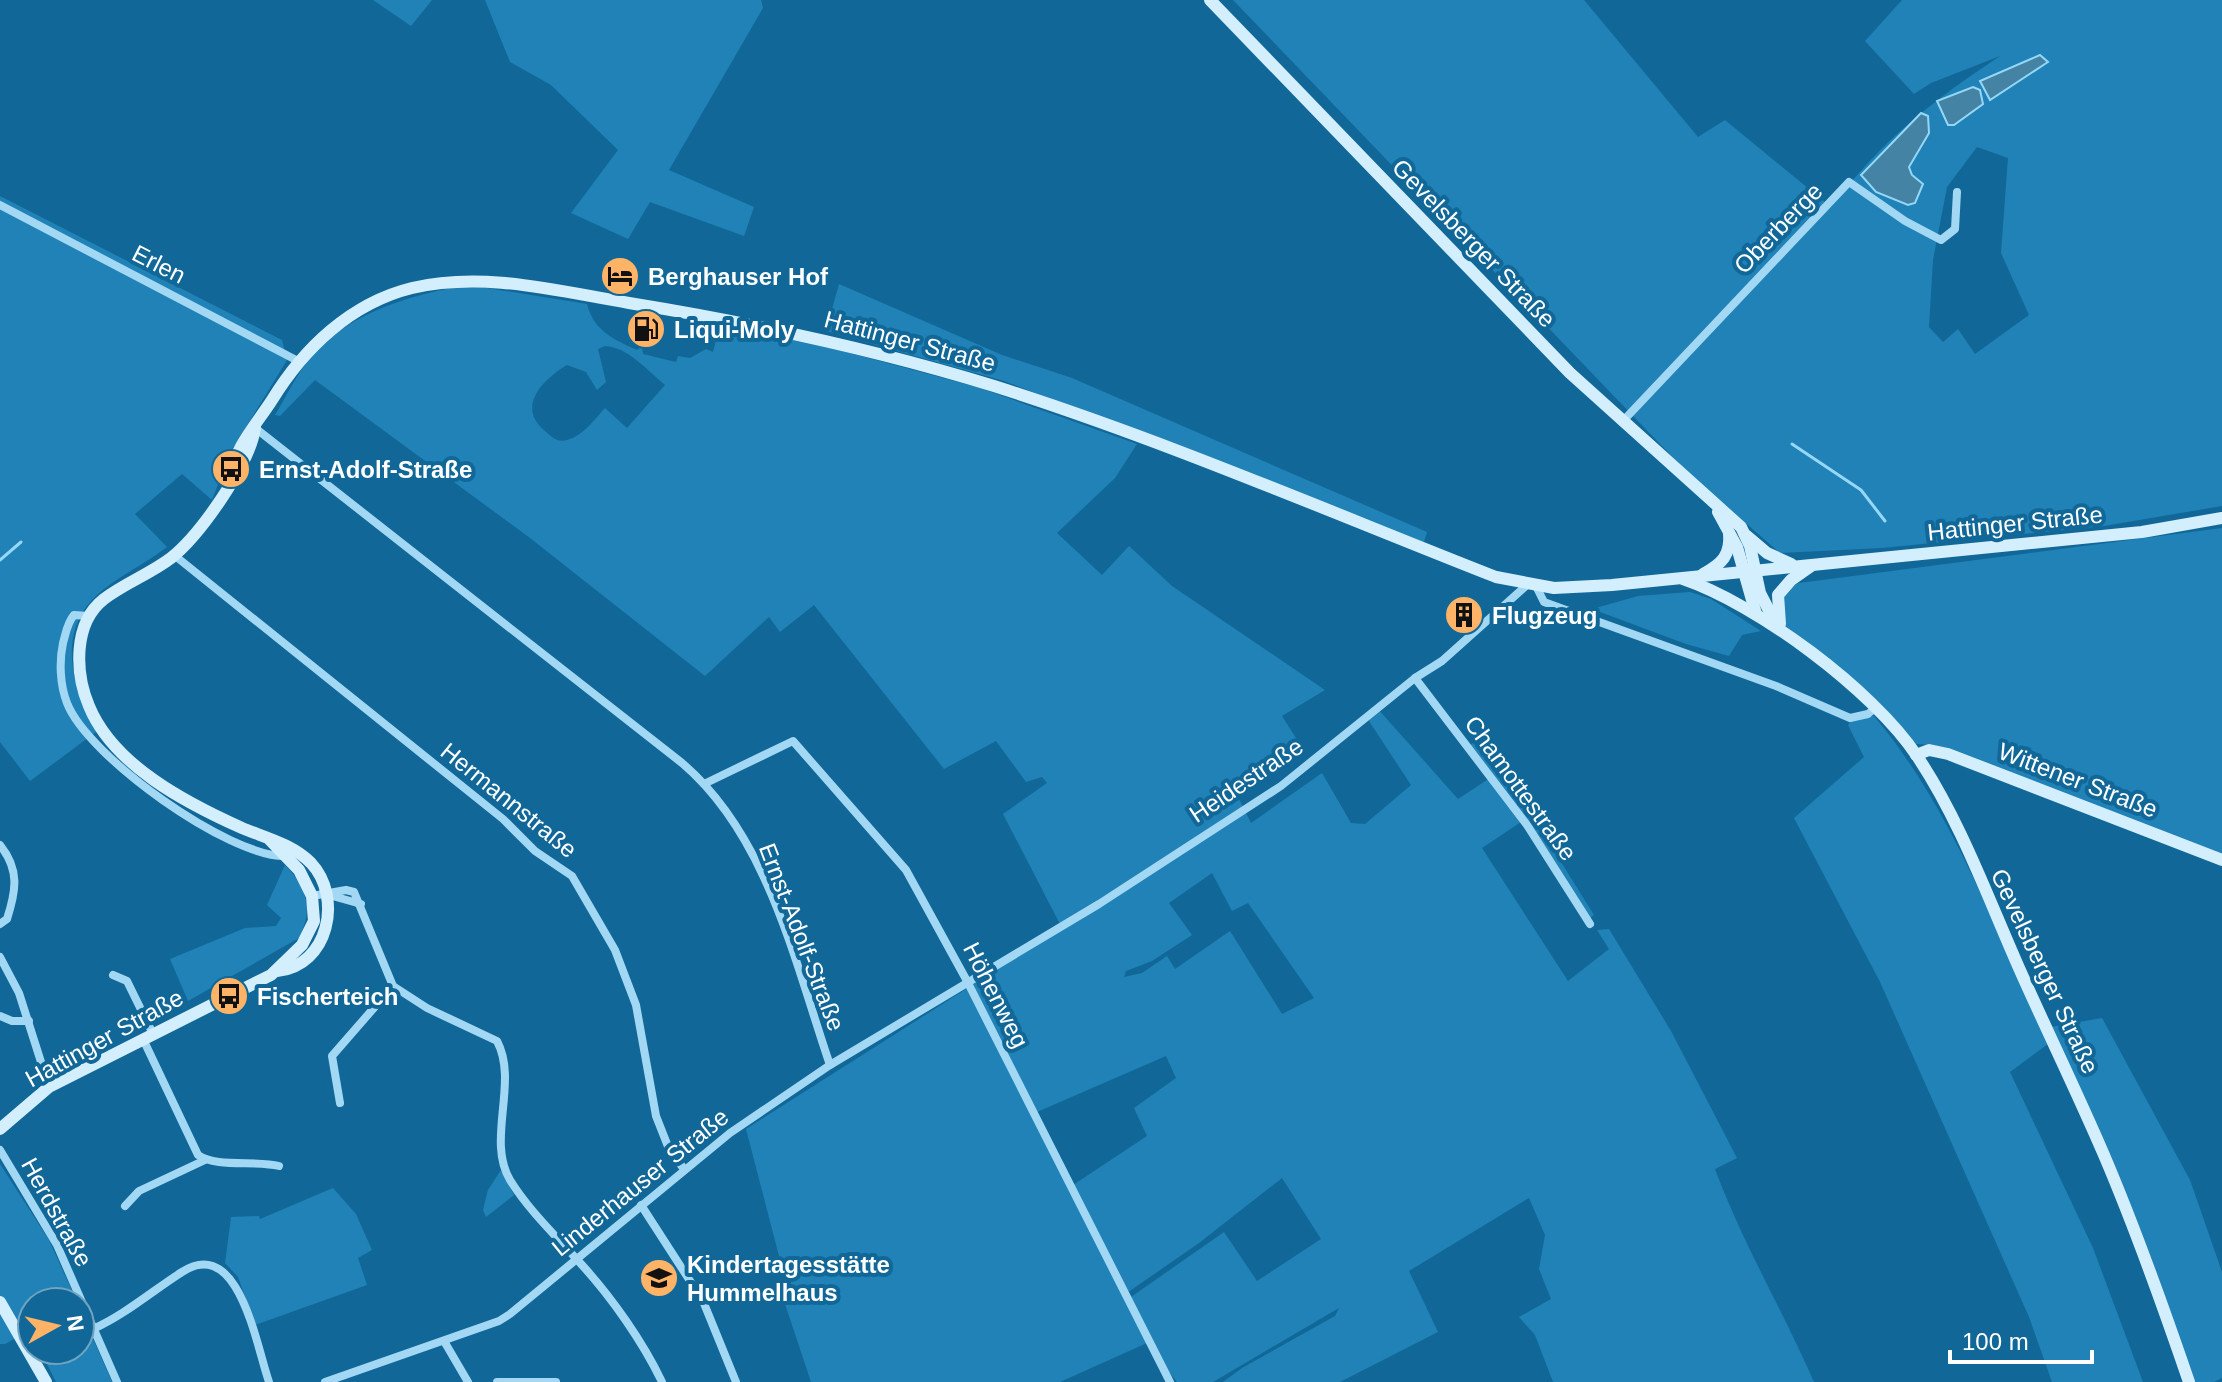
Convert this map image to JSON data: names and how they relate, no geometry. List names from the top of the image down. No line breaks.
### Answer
{"streets":{"main road":["Gevelsberger Straße","Hattinger Straße","Wittener Straße"],"street":["Oberberge","Erlen","Heidestraße","Chamottestraße","Hermannstraße","Ernst-Adolf-Straße","Höhenweg","Linderhauser Straße","Herdstraße"]},"crossings":[["Oberberge","Gevelsberger Straße"],["Gevelsberger Straße","Hattinger Straße"],["Gevelsberger Straße","Wittener Straße"],["Erlen","Hattinger Straße"],["Hattinger Straße","Heidestraße"],["Hattinger Straße","Hermannstraße"],["Hattinger Straße","Ernst-Adolf-Straße"],["Heidestraße","Chamottestraße"],["Heidestraße","Höhenweg"],["Heidestraße","Linderhauser Straße"],["Hermannstraße","Linderhauser Straße"],["Ernst-Adolf-Straße","Höhenweg"],["Ernst-Adolf-Straße","Linderhauser Straße"],["Höhenweg","Linderhauser Straße"]],"places":{"hotel":["Berghauser Hof"],"fuel station":["Liqui-Moly"],"bus stop":["Ernst-Adolf-Straße","Fischerteich"],"building":["Flugzeug"],"school or university":["Kindertagesstätte Hummelhaus"]},"scale_bar":"100 m","north":"right"}
